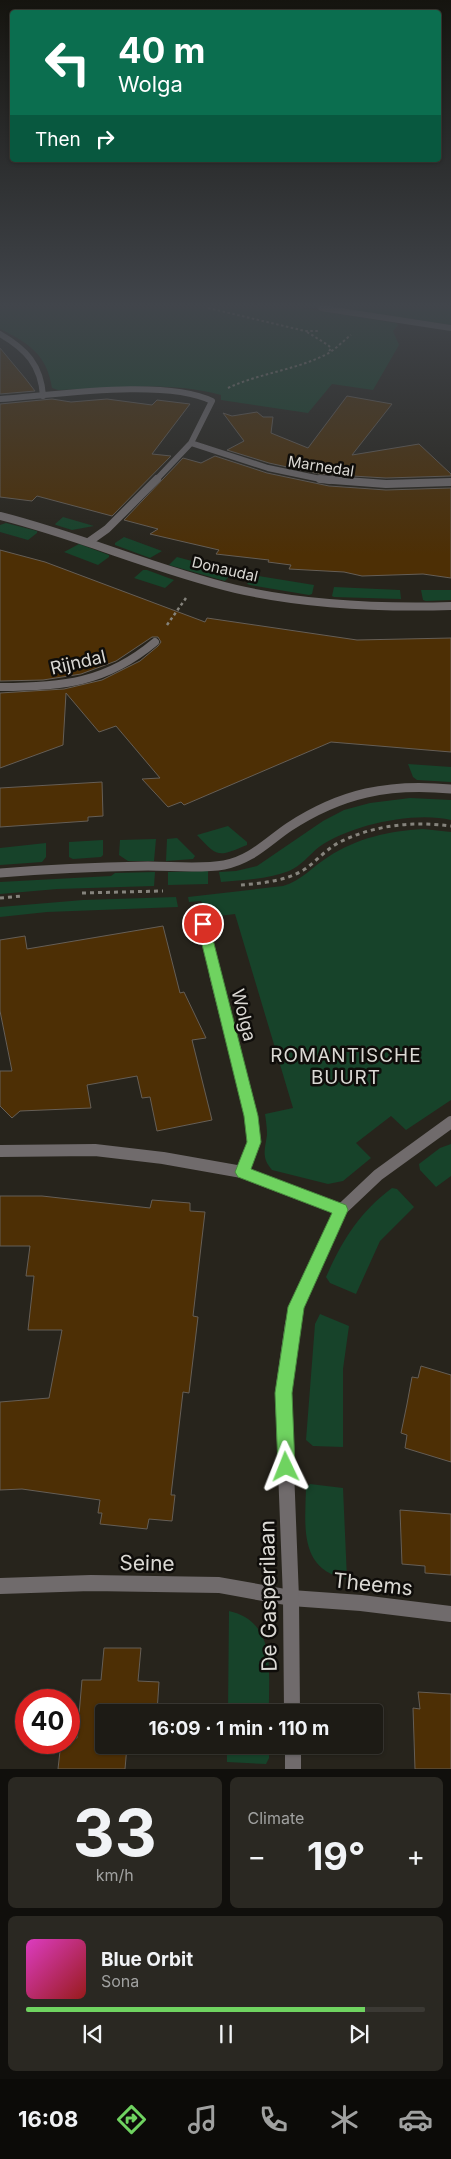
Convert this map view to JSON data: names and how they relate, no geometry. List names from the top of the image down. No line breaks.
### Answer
{"streets":{"street":["Marnedal","Donaudal","Rijndal","Wolga","Seine","Theems","De Gasperilaan"]},"crossings":[["Seine","Theems"],["Seine","De Gasperilaan"],["Theems","De Gasperilaan"]],"districts":["ROMANTISCHE BUURT"],"page":{"turn":["40 m","Wolga"],"then":"Then","limit":"40","trip":"16:09 · 1 min · 110 m","tile":[["33","km/h"],"Climate"],"heat":["−","19°","+"],"song":["Blue Orbit","Sona"],"tabs":"16:08"}}
